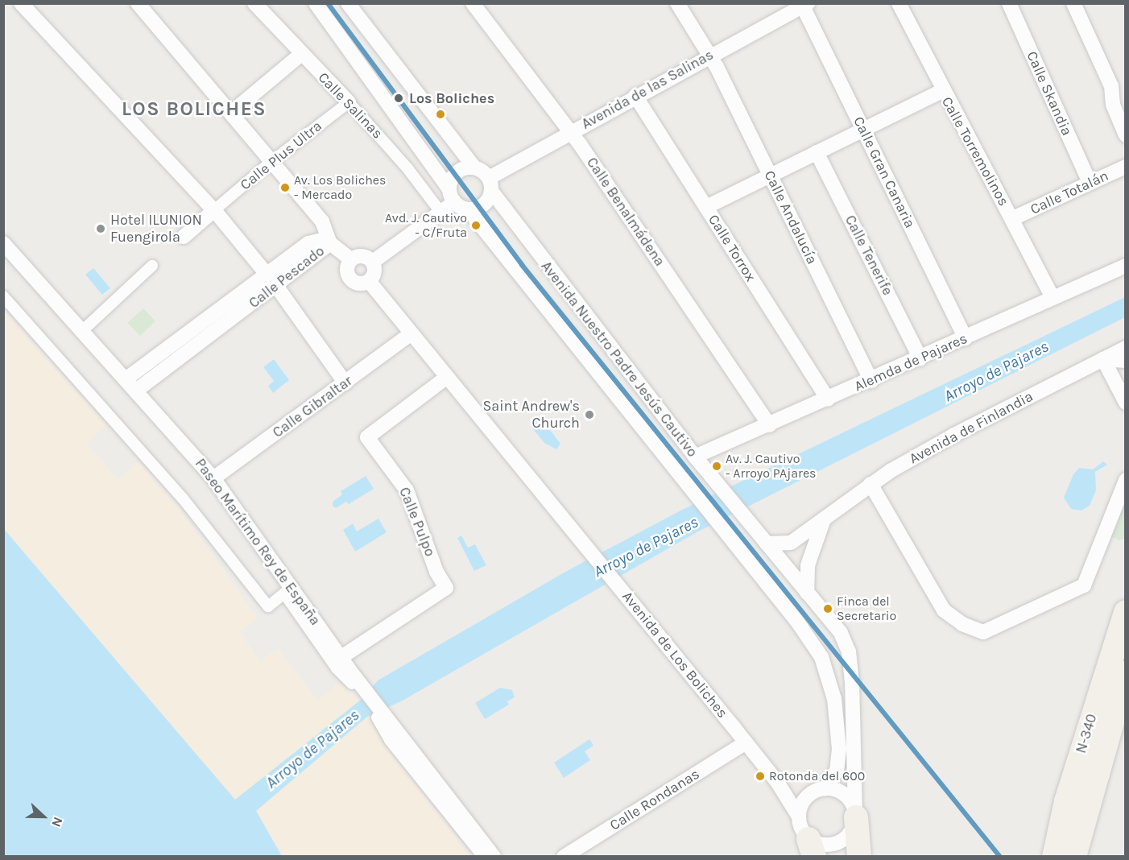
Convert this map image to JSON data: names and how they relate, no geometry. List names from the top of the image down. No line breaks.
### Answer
{"streets":{"main road":["N-340"],"street":["Avenida de las Salinas","Calle Skandia","Calle Salinas","Calle Torremolinos","Calle Plus Ultra","Calle Gran Canaria","Calle Totalán","Calle Benalmádena","Calle Andalucía","Calle Torrox","Calle Tenerife","Calle Pescado","Avenida Nuestro Padre Jesús Cautivo","Alemda de Pajares","Calle Gibraltar","Avenida de Finlandia","Calle Pulpo","Paseo Marítimo Rey de España","Avenida de Los Boliches","Calle Rondanas"]},"crossings":[["Avenida de las Salinas","Calle Gran Canaria"],["Avenida de las Salinas","Calle Benalmádena"],["Avenida de las Salinas","Calle Andalucía"],["Avenida de las Salinas","Calle Torrox"],["Avenida de las Salinas","Avenida Nuestro Padre Jesús Cautivo"],["Calle Skandia","Calle Totalán"],["Calle Salinas","Calle Plus Ultra"],["Calle Torremolinos","Calle Totalán"],["Calle Torremolinos","Alemda de Pajares"],["Calle Gran Canaria","Alemda de Pajares"],["Calle Benalmádena","Alemda de Pajares"],["Calle Andalucía","Alemda de Pajares"],["Calle Torrox","Alemda de Pajares"],["Calle Tenerife","Alemda de Pajares"],["Calle Pescado","Paseo Marítimo Rey de España"],["Avenida Nuestro Padre Jesús Cautivo","Alemda de Pajares"],["Avenida Nuestro Padre Jesús Cautivo","Avenida de Finlandia"],["Avenida Nuestro Padre Jesús Cautivo","Avenida de Los Boliches"],["Calle Gibraltar","Paseo Marítimo Rey de España"],["Calle Gibraltar","Avenida de Los Boliches"],["Calle Pulpo","Paseo Marítimo Rey de España"],["Calle Pulpo","Avenida de Los Boliches"],["Avenida de Los Boliches","Calle Rondanas"]],"districts":["LOS BOLICHES"],"water":["Arroyo de Pajares"],"places":["Los Boliches","Av. Los Boliches - Mercado","Avd. J. Cautivo - C/Fruta","Hotel ILUNION Fuengirola","Saint Andrew's Church","Av. J. Cautivo - Arroyo PAjares","Finca del Secretario","Rotonda del 600"],"north":"right"}
